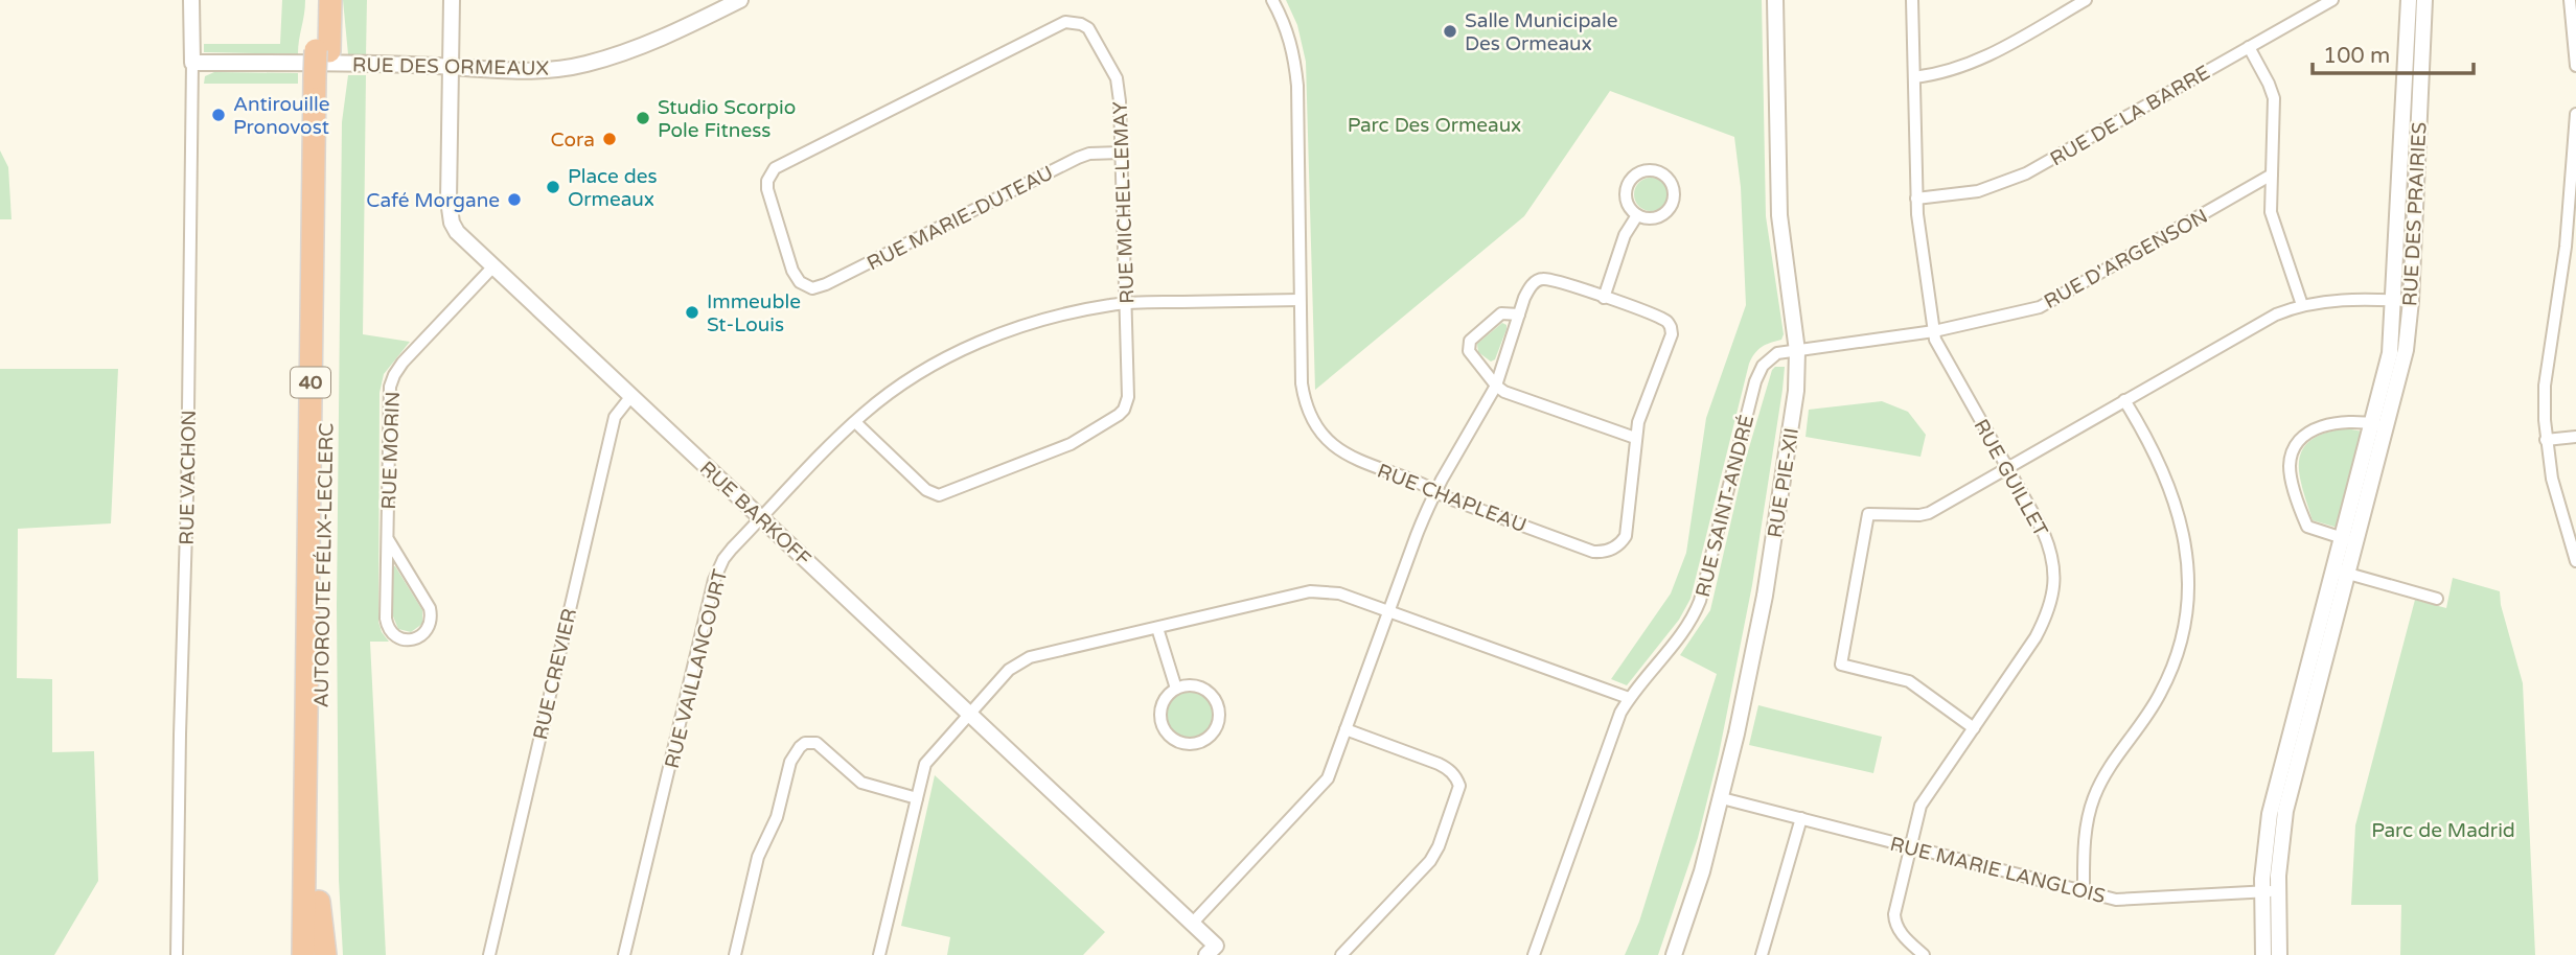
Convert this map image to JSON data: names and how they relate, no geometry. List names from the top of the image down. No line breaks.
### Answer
{"streets":{"highway":["40","AUTOROUTE FÉLIX-LECLERC"],"street":["RUE DES ORMEAUX","RUE DE LA BARRE","RUE MICHEL-LEMAY","RUE DES PRAIRIES","RUE MARIE-DUTEAU","RUE D'ARGENSON","RUE MORIN","RUE VACHON","RUE GUILLET","RUE PIE-XII","RUE CHAPLEAU","RUE SAINT-ANDRÉ","RUE BARKOFF","RUE VAILLANCOURT","RUE CREVIER","RUE MARIE LANGLOIS"]},"crossings":[["RUE DES ORMEAUX","RUE VACHON"],["RUE DES ORMEAUX","RUE BARKOFF"],["RUE DE LA BARRE","RUE GUILLET"],["RUE MICHEL-LEMAY","RUE MARIE-DUTEAU"],["RUE MICHEL-LEMAY","RUE VAILLANCOURT"],["RUE DES PRAIRIES","RUE MARIE LANGLOIS"],["RUE D'ARGENSON","RUE GUILLET"],["RUE D'ARGENSON","RUE PIE-XII"],["RUE D'ARGENSON","RUE SAINT-ANDRÉ"],["RUE MORIN","RUE BARKOFF"],["RUE GUILLET","RUE MARIE LANGLOIS"],["RUE PIE-XII","RUE SAINT-ANDRÉ"],["RUE PIE-XII","RUE MARIE LANGLOIS"],["RUE CHAPLEAU","RUE BARKOFF"],["RUE CHAPLEAU","RUE VAILLANCOURT"],["RUE BARKOFF","RUE VAILLANCOURT"],["RUE BARKOFF","RUE CREVIER"]],"parks":["Parc Des Ormeaux","Parc de Madrid"],"places":["Salle Municipale Des Ormeaux","Antirouille Pronovost","Studio Scorpio Pole Fitness","Cora","Place des Ormeaux","Café Morgane","Immeuble St-Louis"],"scale_bar":"100 m"}
